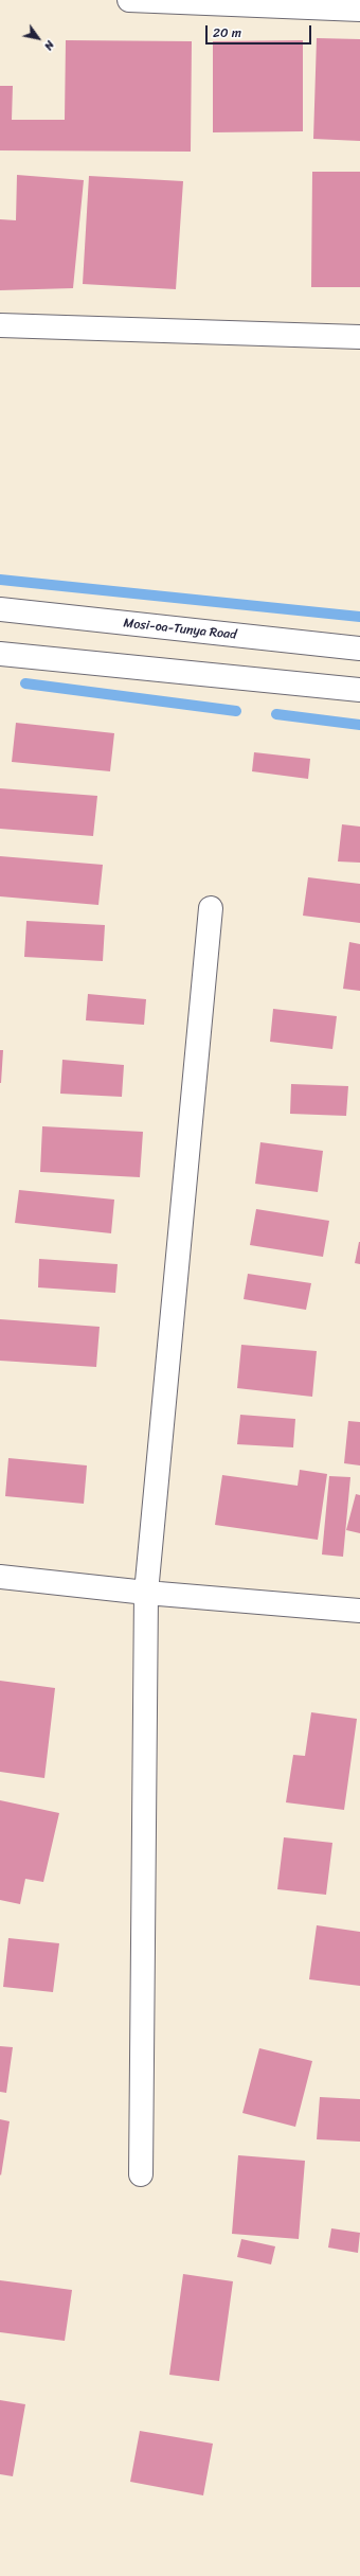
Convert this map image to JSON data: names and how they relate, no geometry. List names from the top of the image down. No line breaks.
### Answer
{"streets":{"street":["Mosi-oa-Tunya Road"]},"scale_bar":"20 m","north":"bottom right"}
